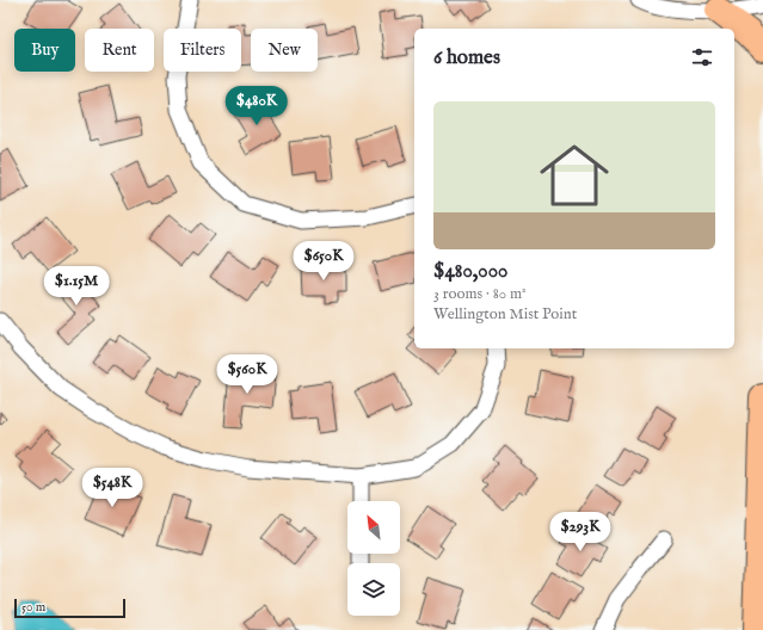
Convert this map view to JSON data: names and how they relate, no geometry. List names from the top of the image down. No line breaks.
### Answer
{"scale_bar":"50 m","north":"top left","page":{"chip":["Buy","Rent","Filters","New"],"heading":"6 homes","price":["$480K","$650K","$1.15M","$560K","$548K","$293K"],"list":[{"name":"$480,000","note":"3 rooms · 80 m² · Wellington Mist Point"}],"scale":"50 m"}}
